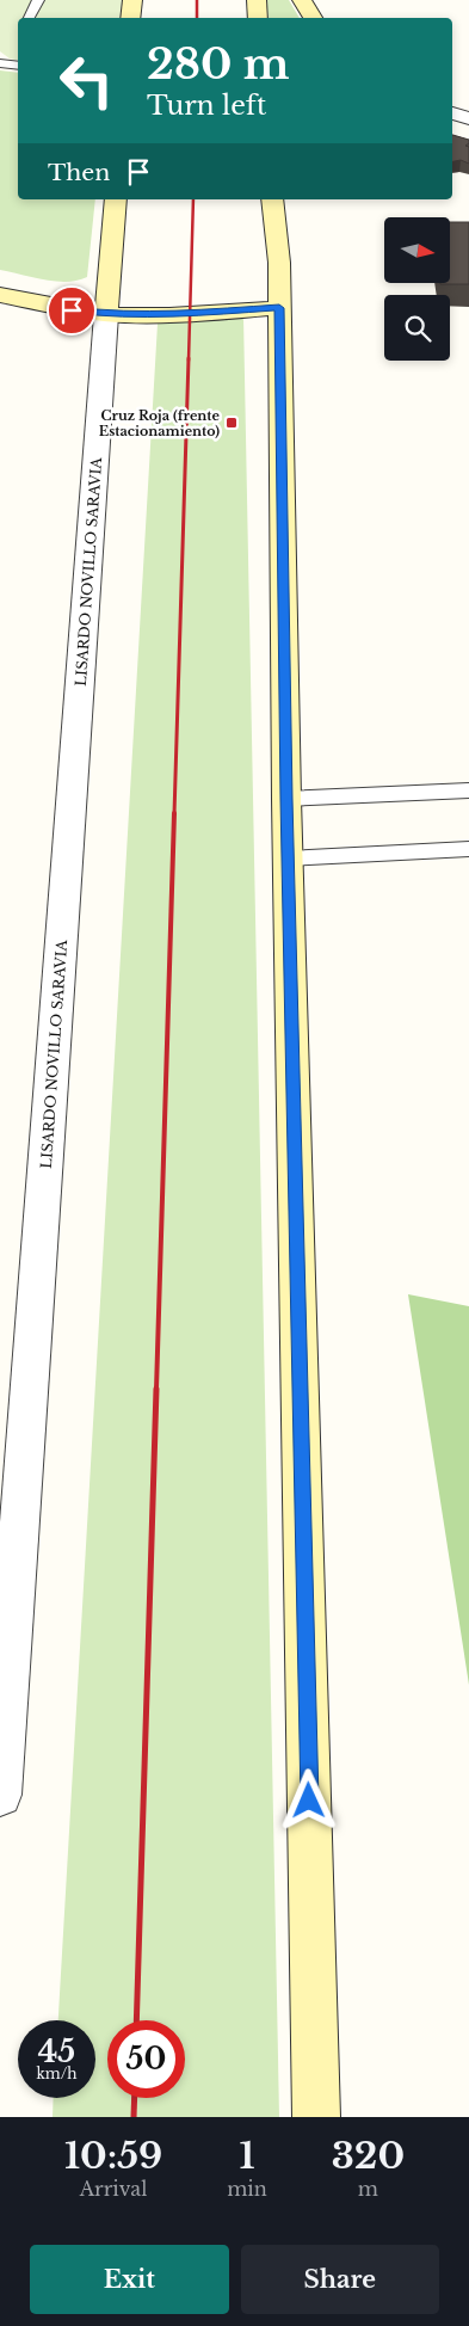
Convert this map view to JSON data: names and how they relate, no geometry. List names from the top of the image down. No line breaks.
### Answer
{"streets":{"street":["LISARDO NOVILLO SARAVIA"]},"places":{"transit":["Cruz Roja (frente Estacionamiento)"]},"north":"right","page":{"turn":["280 m","Turn left"],"then":"Then","speed":"45 km/h","limit":"50","eta":["10:59","Arrival","1","min","320","m"],"buttons":["Exit","Share"]}}
